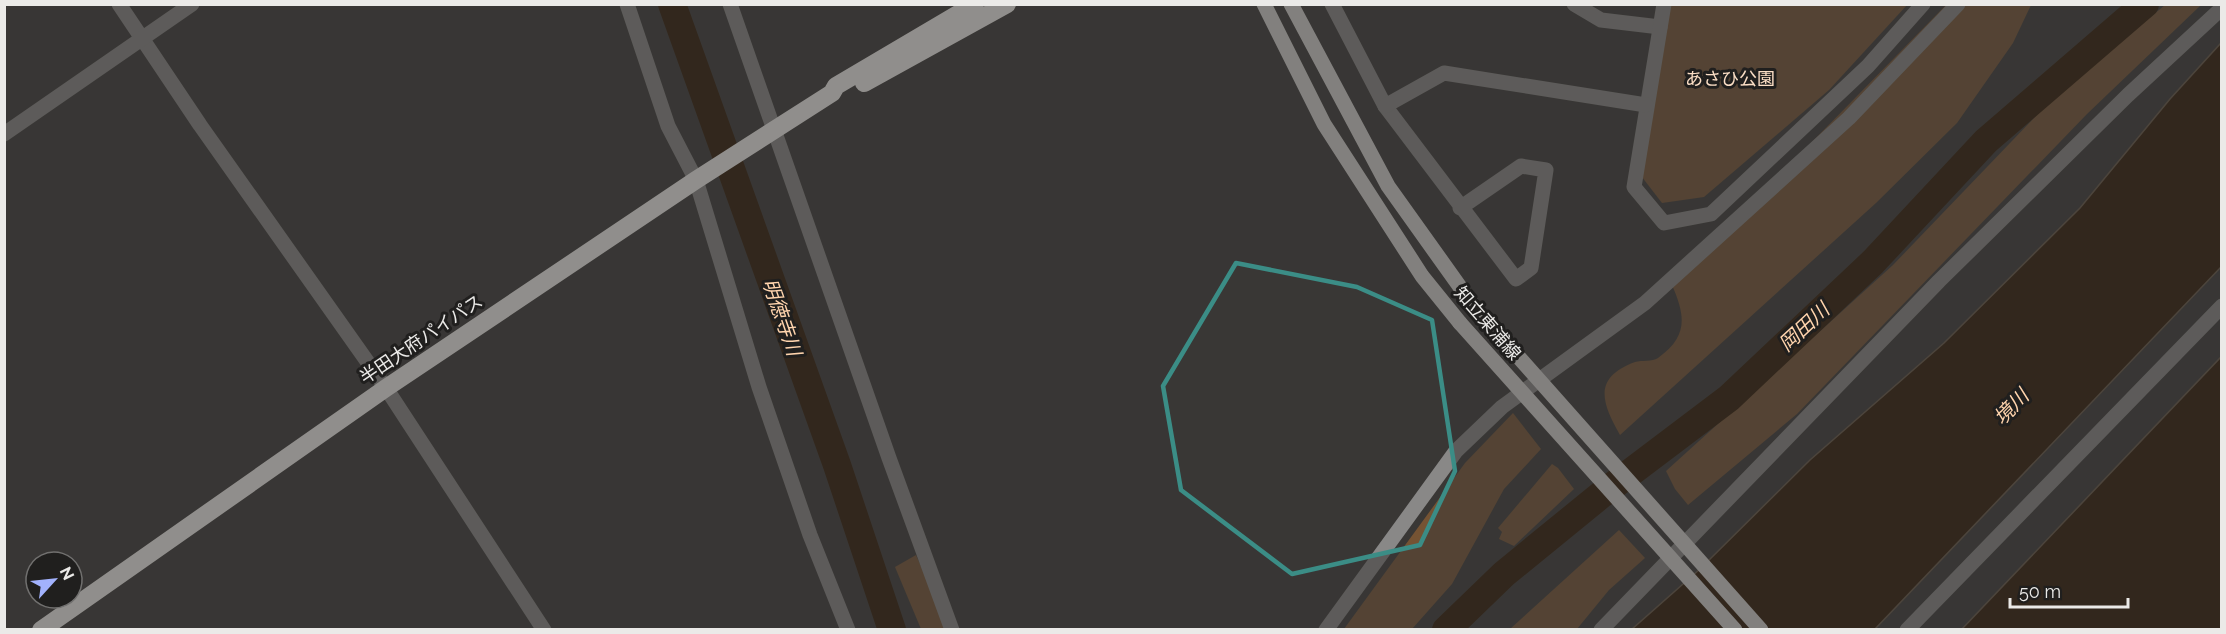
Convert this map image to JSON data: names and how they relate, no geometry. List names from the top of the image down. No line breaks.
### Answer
{"streets":{"highway":["半田大府パイパス"],"main road":["知立東浦線"]},"water":["明徳寺川","岡田川","境川"],"parks":["あさひ公園"],"scale_bar":"50 m","north":"top right"}
